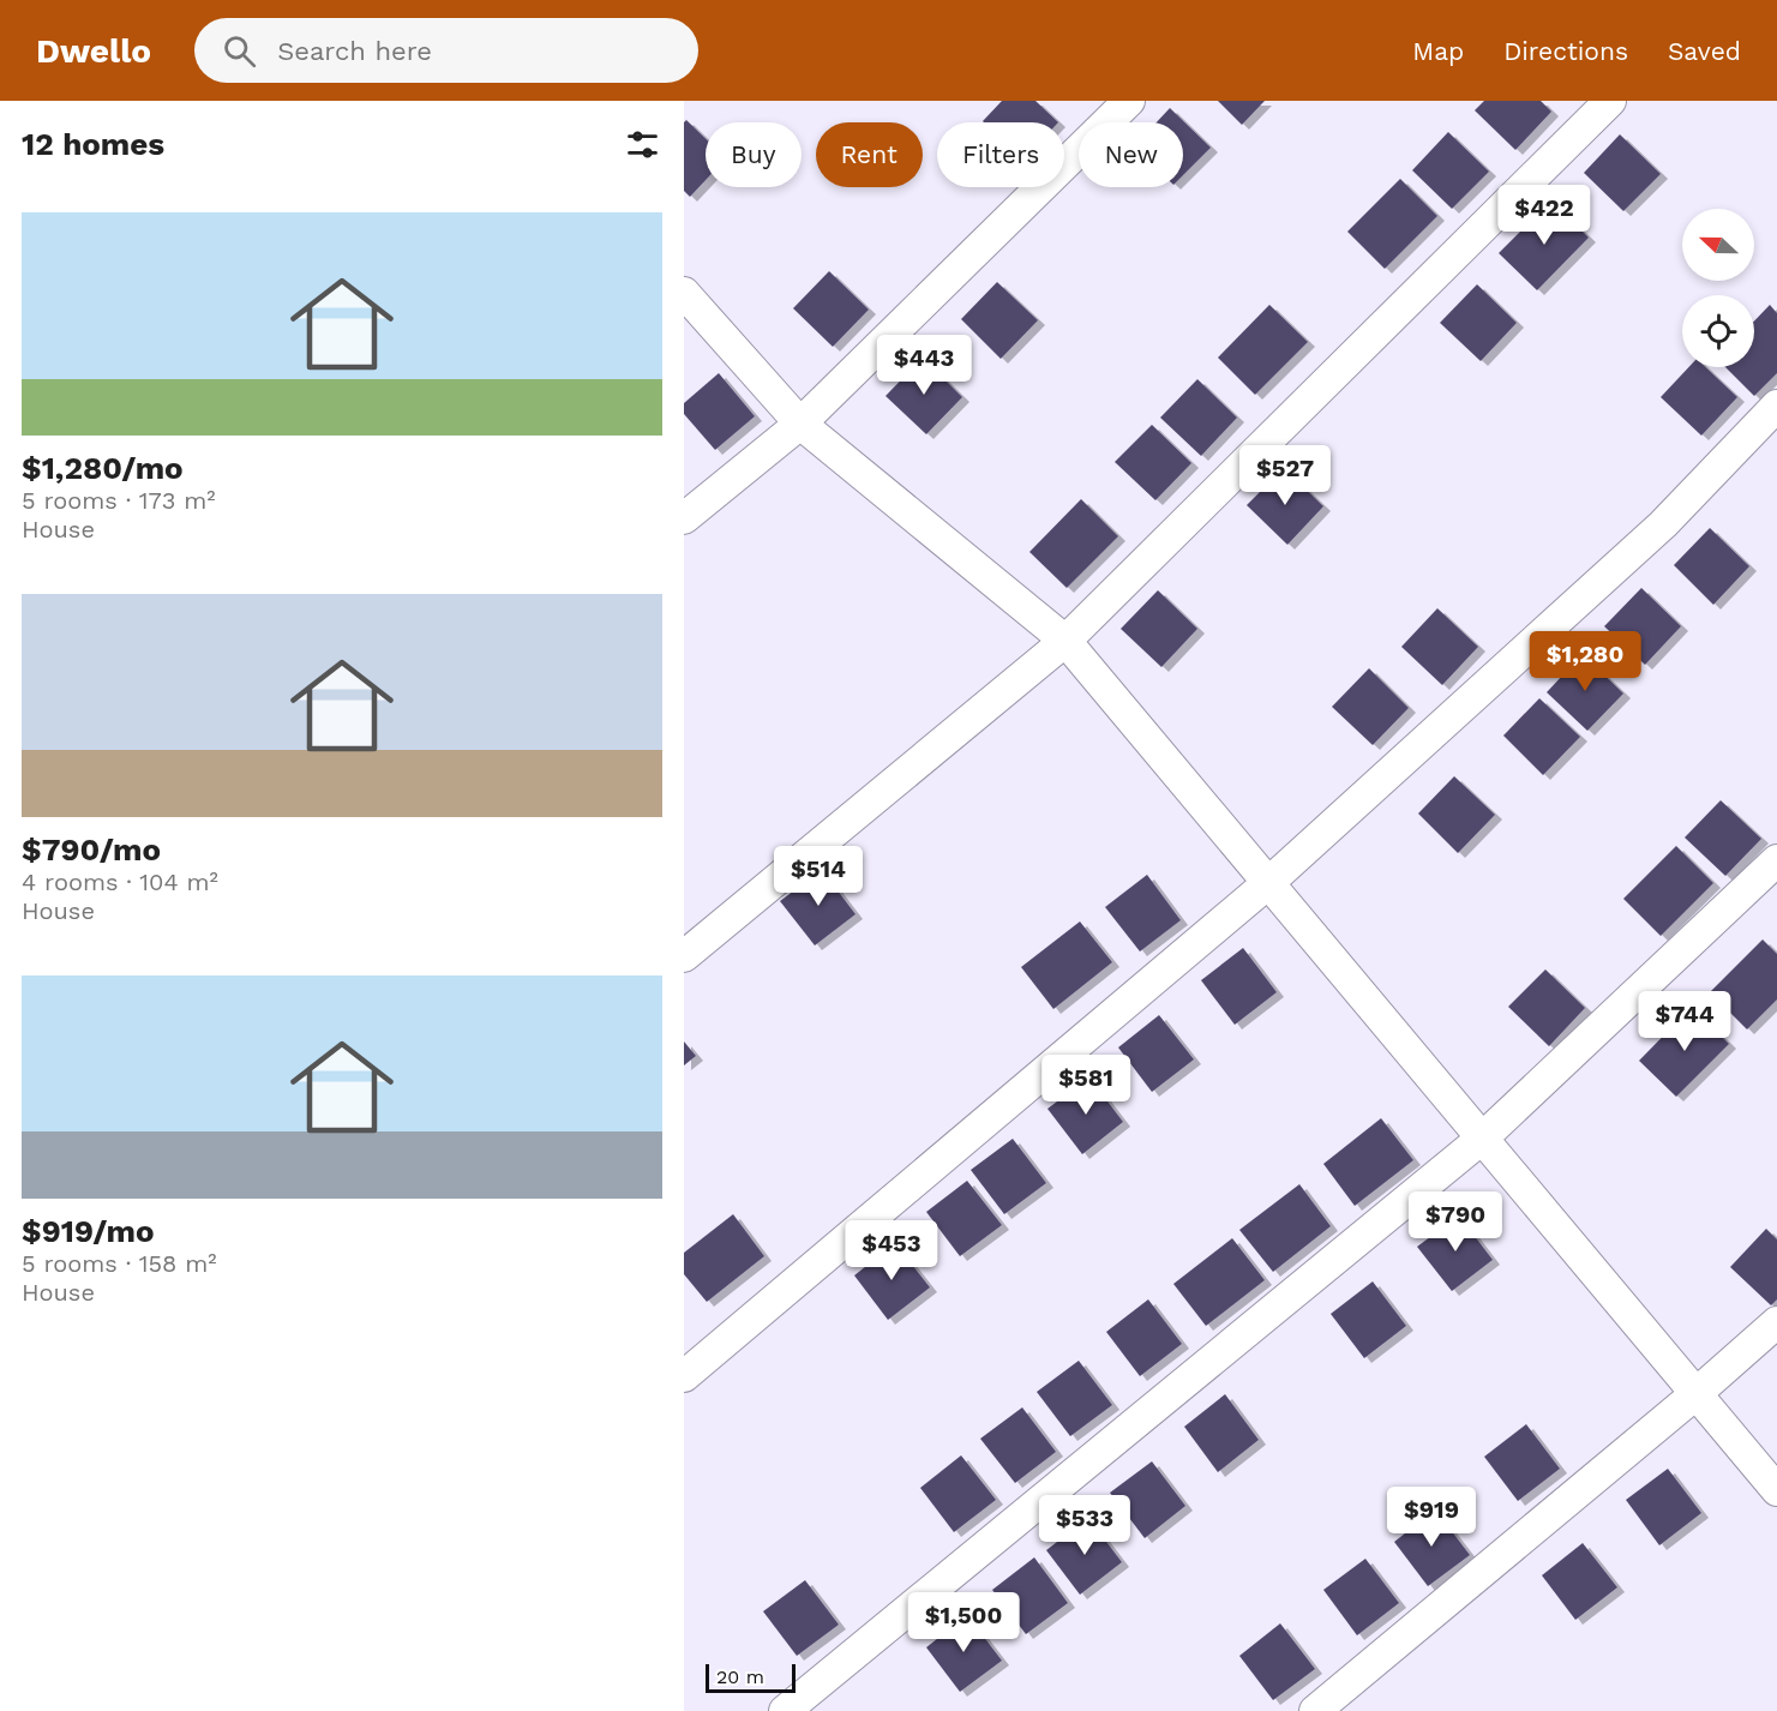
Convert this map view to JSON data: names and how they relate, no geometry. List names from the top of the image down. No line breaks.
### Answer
{"scale_bar":"20 m","north":"left","page":{"header":"Dwello","search":"Search here","nav":["Map","Directions","Saved"],"heading":"12 homes","chip":["Buy","Rent","Filters","New"],"price":["$422","$443","$527","$1,280","$514","$744","$581","$790","$453","$919","$533","$1,500"],"list":[{"name":"$1,280/mo","note":"5 rooms · 173 m² · House"},{"name":"$790/mo","note":"4 rooms · 104 m² · House"},{"name":"$919/mo","note":"5 rooms · 158 m² · House"}],"scale":"20 m"}}
